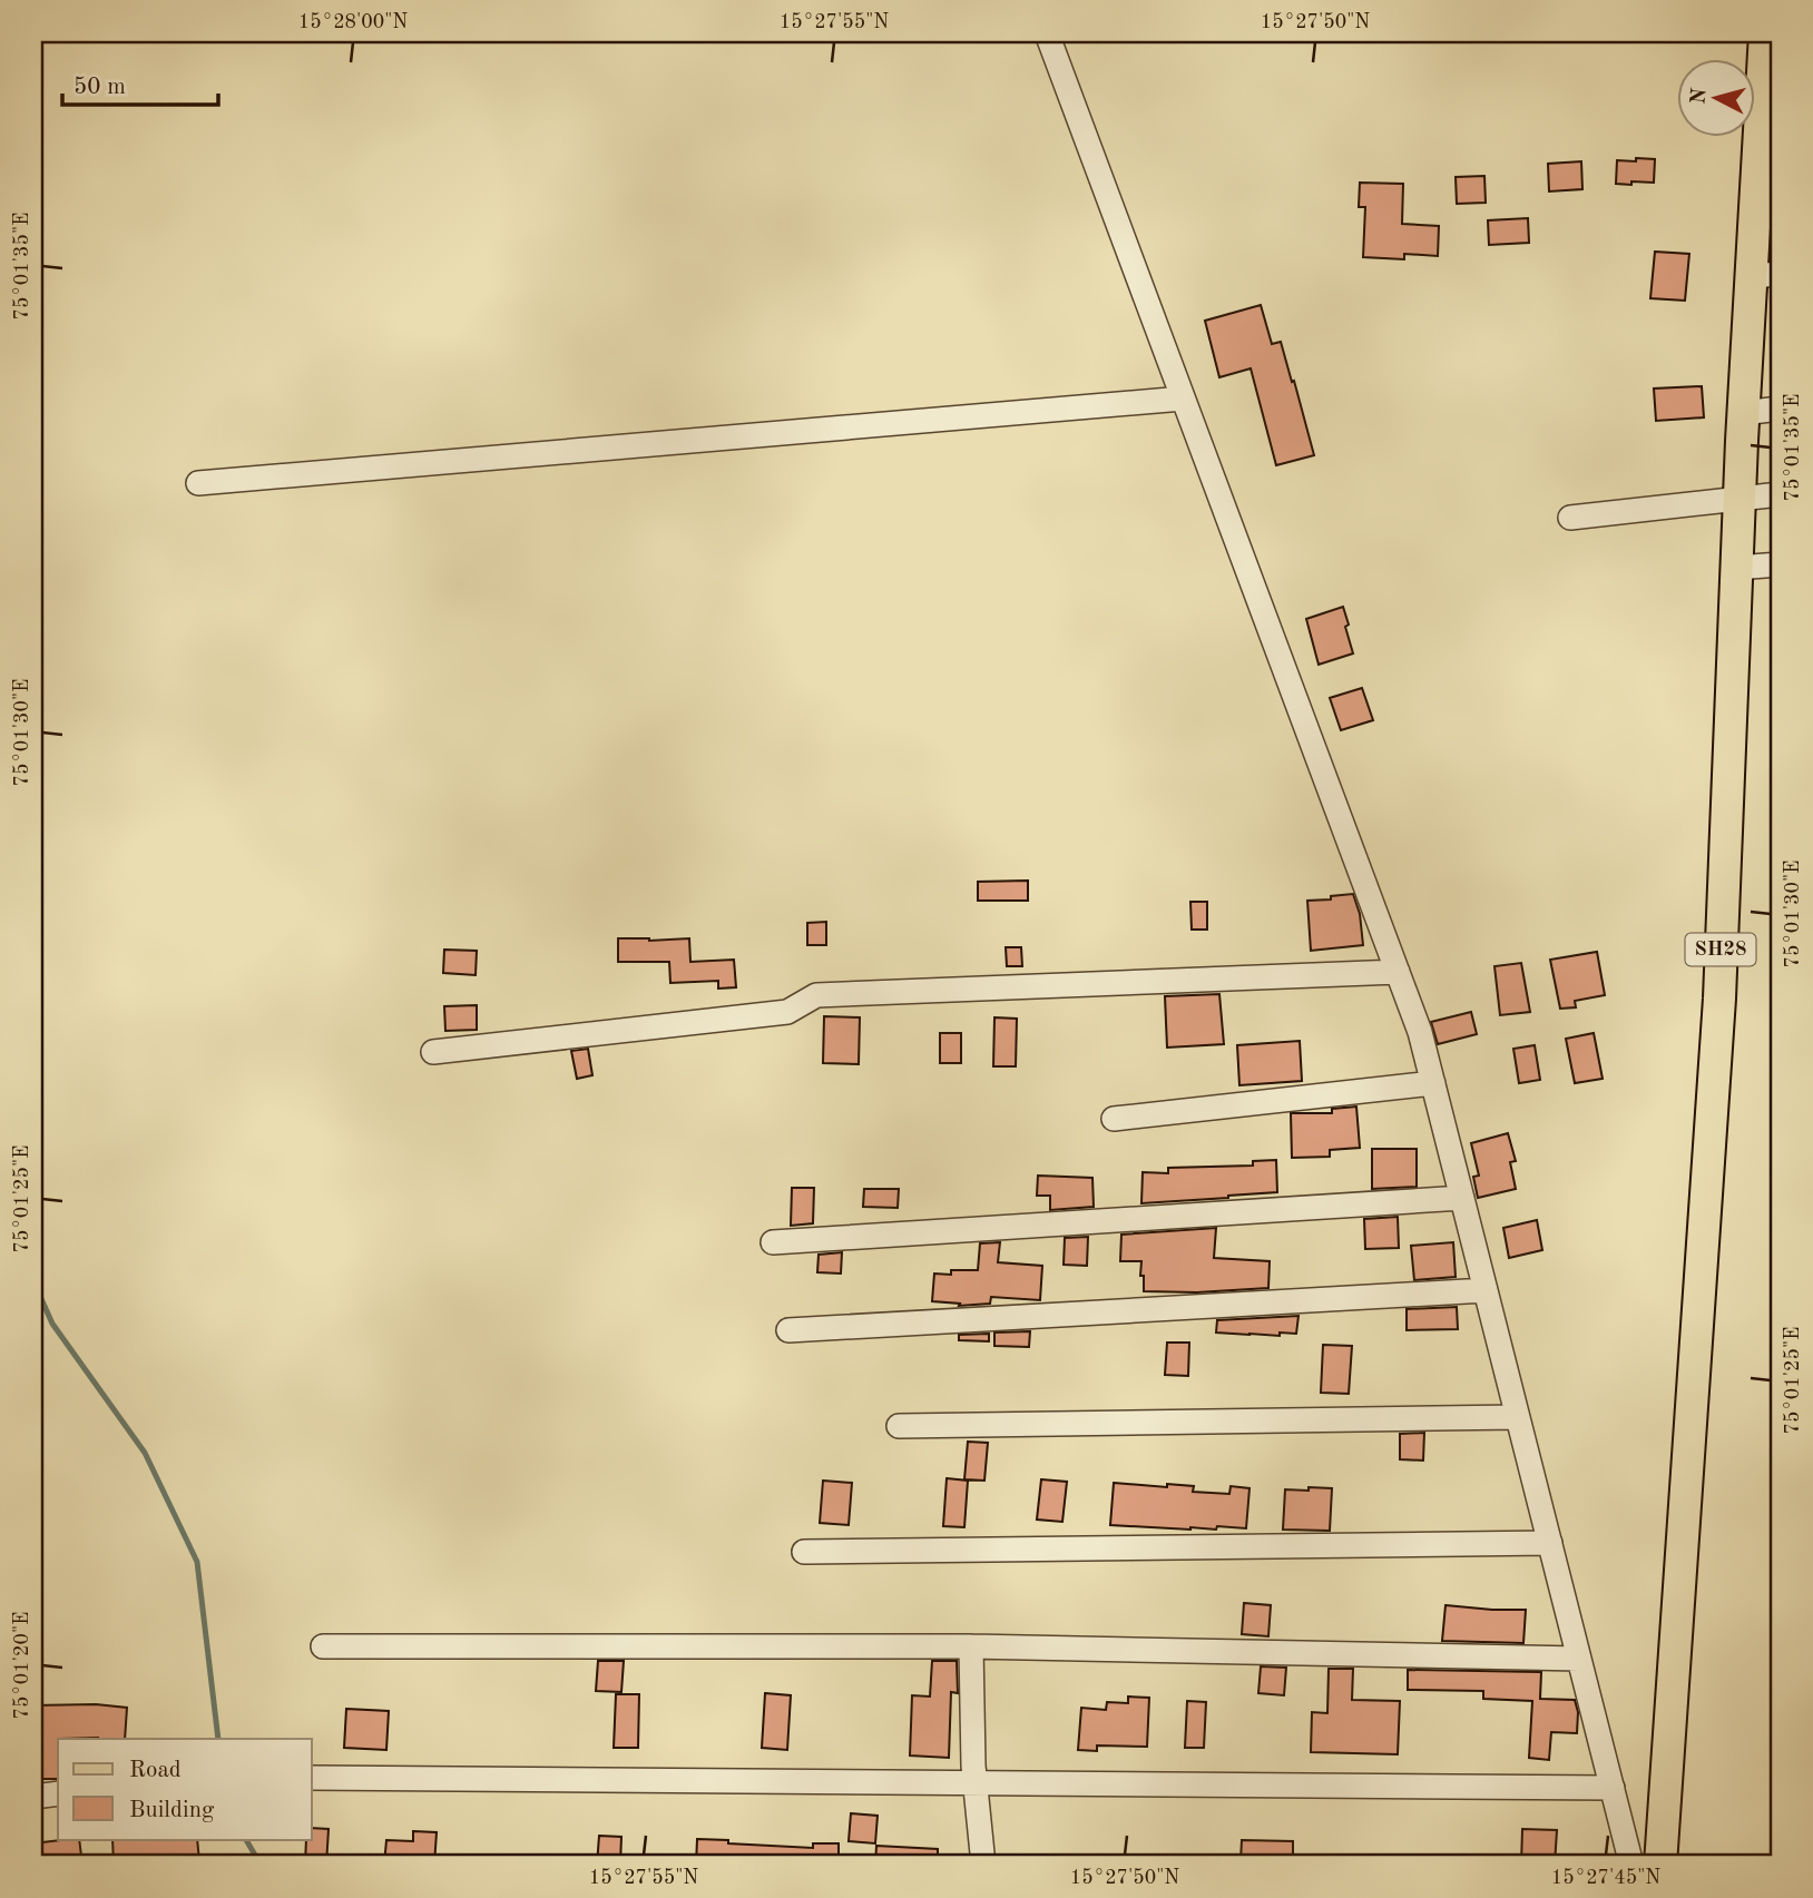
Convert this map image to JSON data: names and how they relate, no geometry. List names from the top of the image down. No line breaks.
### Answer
{"streets":{"main road":["SH28"]},"legend":["Road","Building"],"scale_bar":"50 m","north":"left","coordinates":["15°28'00\"N","15°27'55\"N","15°27'50\"N","75°01'35\"E","75°01'30\"E","75°01'25\"E","75°01'20\"E","15°27'45\"N"]}
